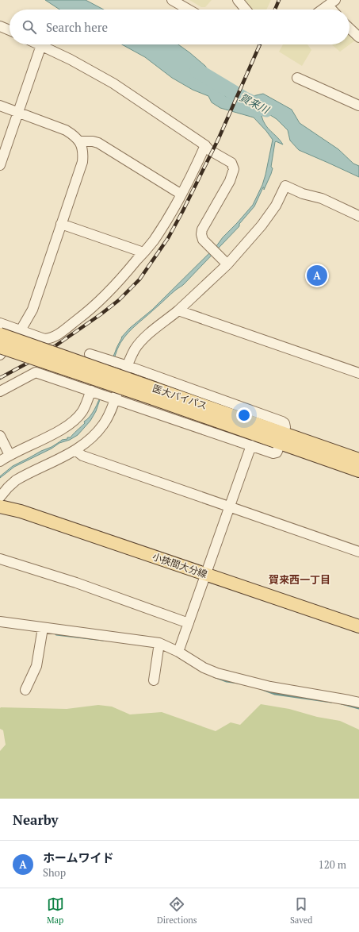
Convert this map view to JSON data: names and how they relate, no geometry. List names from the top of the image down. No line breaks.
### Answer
{"streets":{"main road":["医大バイパス","小挾間大分線"]},"districts":["賀来西一丁目"],"water":["賀来川"],"page":{"search":"Search here","pins":"A","heading":"Nearby","list":[{"mark":"A","name":"ホームワイド","note":"Shop","value":"120 m"}],"nav":["Map","Directions","Saved"]}}
